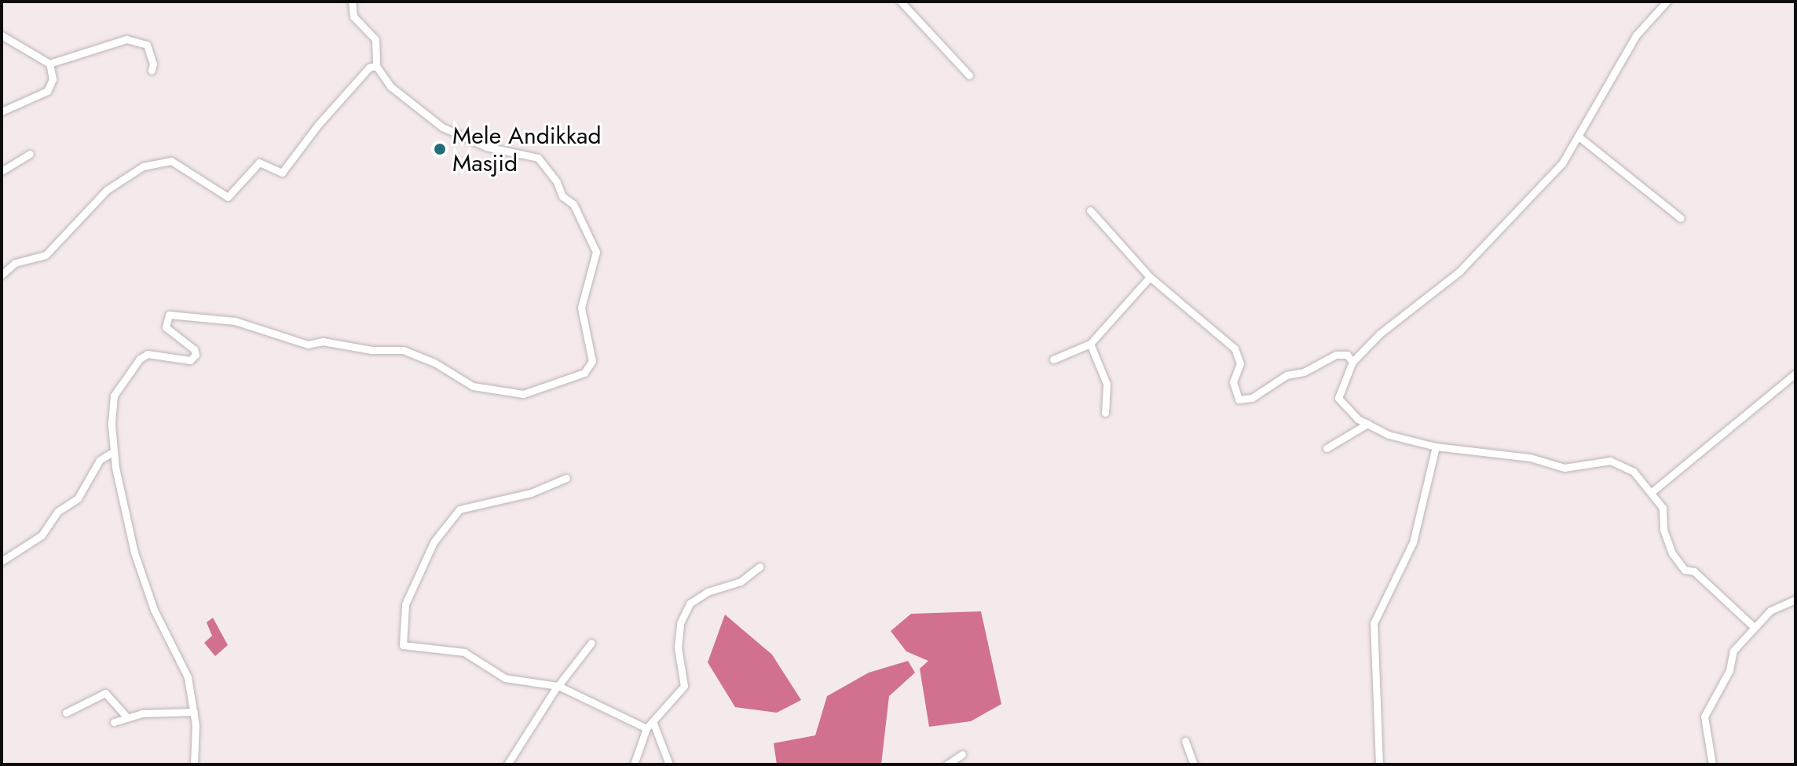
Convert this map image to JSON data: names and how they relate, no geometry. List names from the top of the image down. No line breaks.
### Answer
{"places":["Mele Andikkad Masjid"]}
